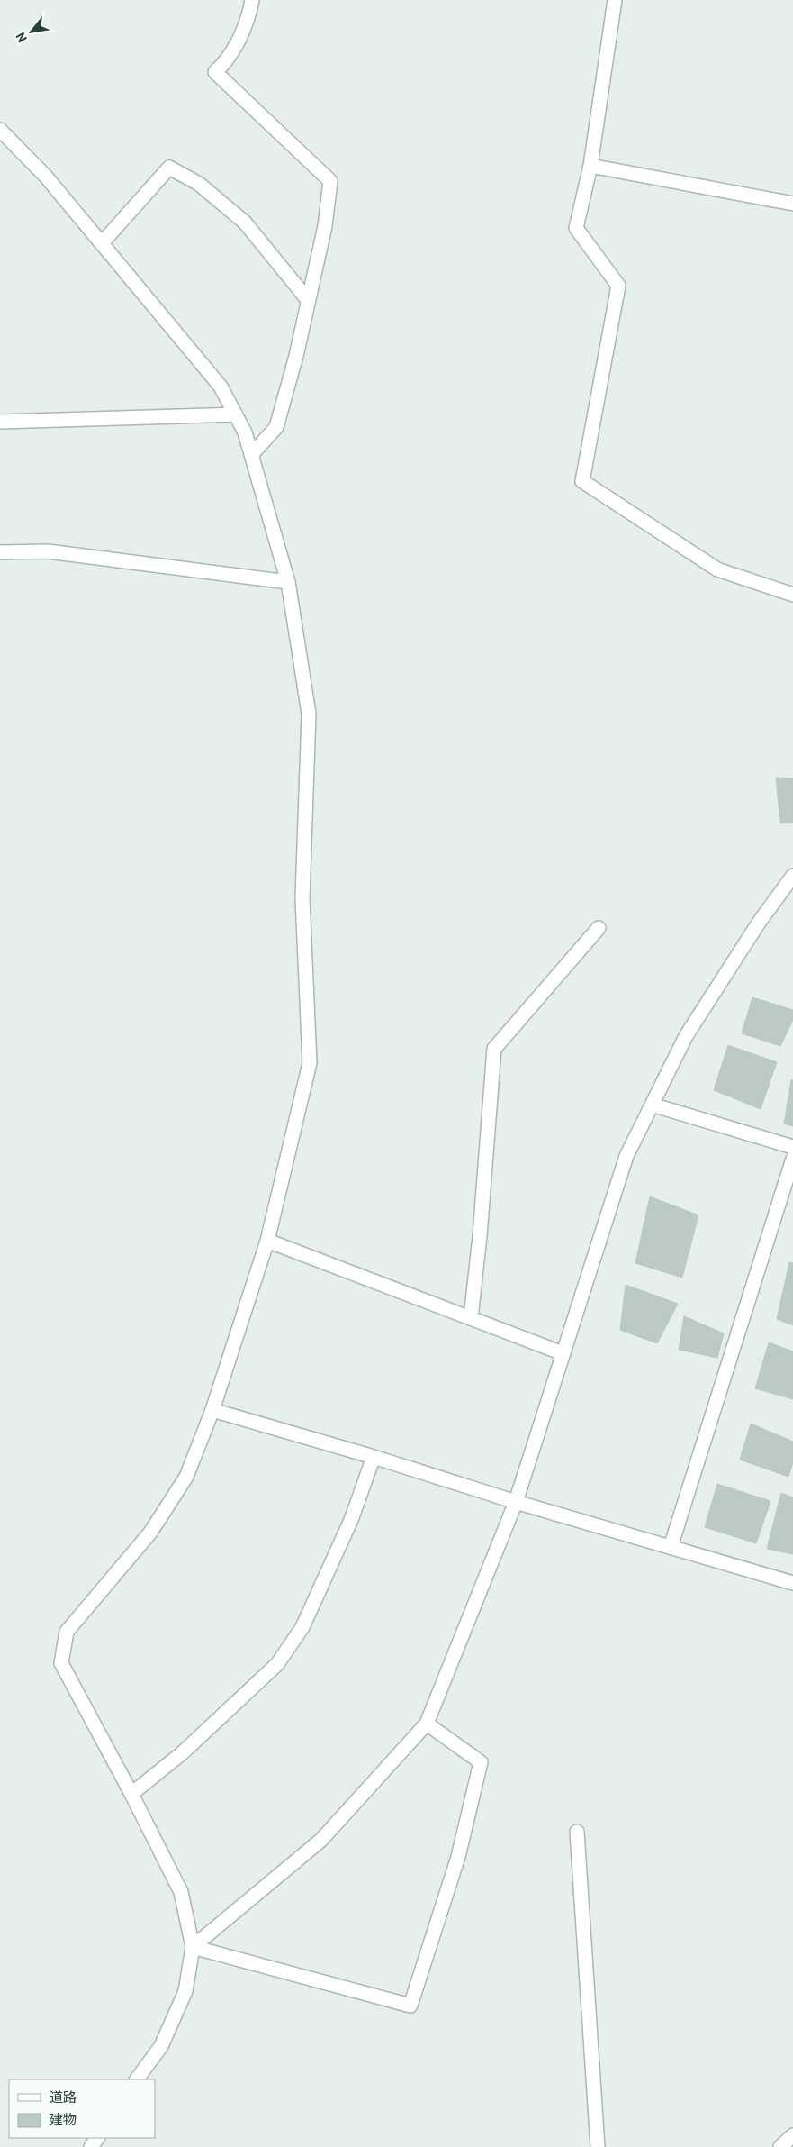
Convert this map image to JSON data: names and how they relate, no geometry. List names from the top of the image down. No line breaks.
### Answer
{"legend":["道路","建物"],"north":"bottom left"}
